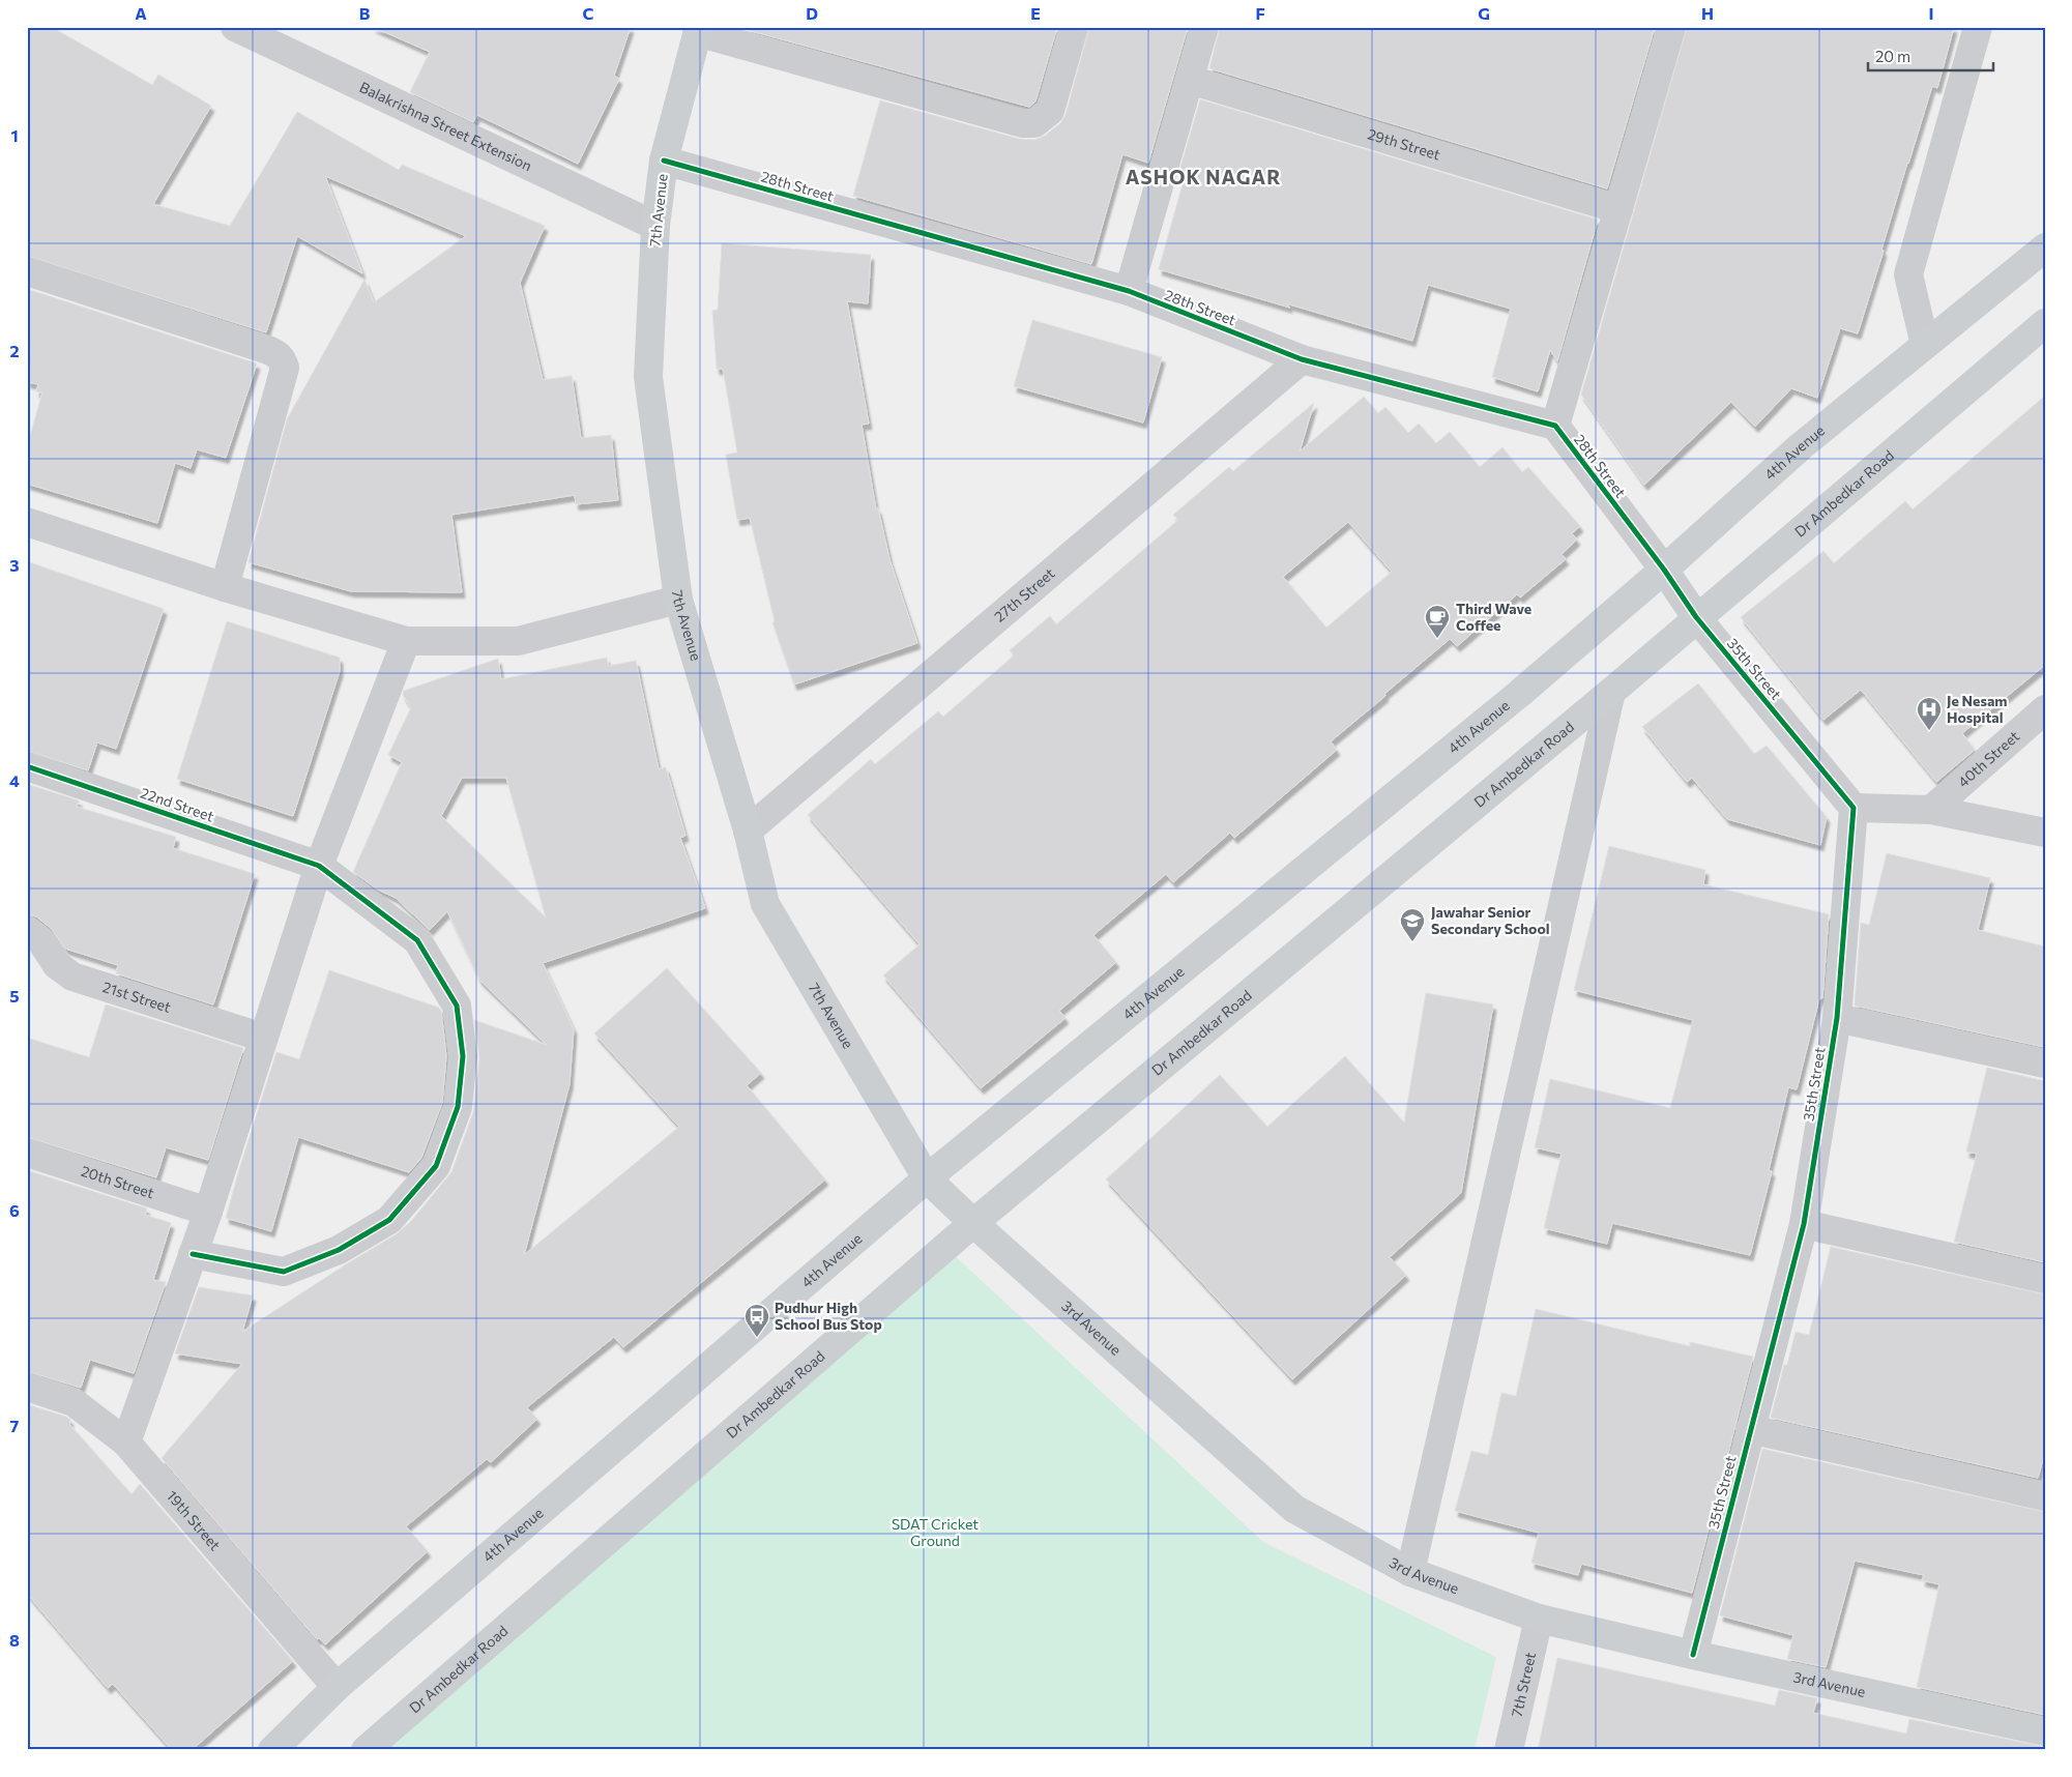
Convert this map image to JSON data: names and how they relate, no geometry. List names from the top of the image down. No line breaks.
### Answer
{"streets":{"main road":["7th Avenue","4th Avenue","Dr Ambedkar Road","3rd Avenue"],"street":["Balakrishna Street Extension","29th Street","28th Street","27th Street","35th Street","40th Street","22nd Street","21st Street","20th Street","19th Street","7th Street"]},"crossings":[["Balakrishna Street Extension","7th Avenue"],["28th Street","7th Avenue"],["28th Street","4th Avenue"],["28th Street","27th Street"],["28th Street","35th Street"],["7th Avenue","4th Avenue"],["7th Avenue","27th Street"],["7th Avenue","3rd Avenue"],["4th Avenue","35th Street"],["4th Avenue","3rd Avenue"],["4th Avenue","19th Street"],["Dr Ambedkar Road","35th Street"],["Dr Ambedkar Road","3rd Avenue"],["35th Street","3rd Avenue"],["3rd Avenue","7th Street"]],"districts":["ASHOK NAGAR"],"parks":["SDAT Cricket Ground"],"places":{"cafe":["Third Wave Coffee"],"hospital":["Je Nesam Hospital"],"school or university":["Jawahar Senior Secondary School"],"bus stop":["Pudhur High School Bus Stop"]},"scale_bar":"20 m","grid":{"columns":["A","B","C","D","E","F","G","H","I"],"rows":["1","2","3","4","5","6","7","8"]}}
